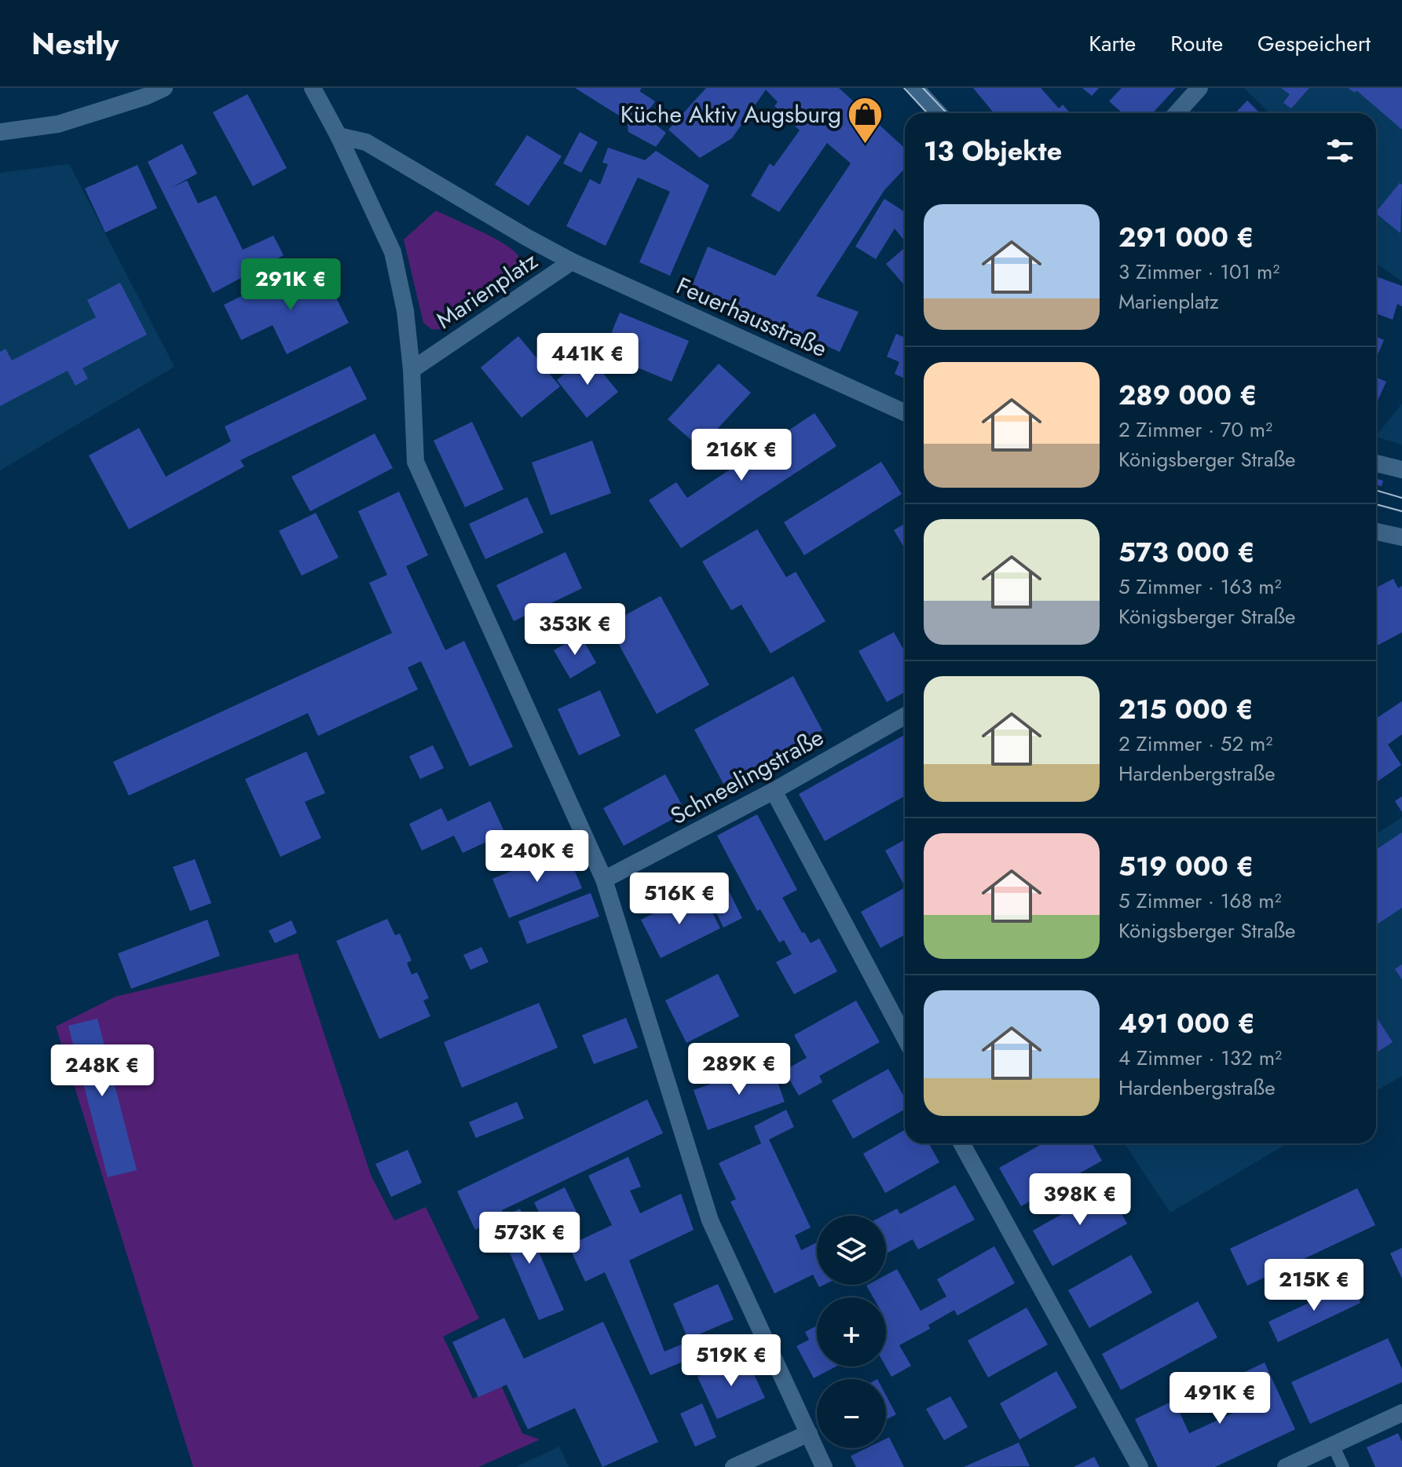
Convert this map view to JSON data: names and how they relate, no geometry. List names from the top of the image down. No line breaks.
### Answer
{"streets":{"street":["Marienplatz","Feuerhausstraße","Schneelingstraße"]},"crossings":[["Marienplatz","Feuerhausstraße"]],"places":{"shop":["Küche Aktiv Augsburg"]},"page":{"header":"Nestly","nav":["Karte","Route","Gespeichert"],"heading":"13 Objekte","list":[{"name":"291 000 €","note":"3 Zimmer · 101 m² · Marienplatz"},{"name":"289 000 €","note":"2 Zimmer · 70 m² · Königsberger Straße"},{"name":"573 000 €","note":"5 Zimmer · 163 m² · Königsberger Straße"},{"name":"215 000 €","note":"2 Zimmer · 52 m² · Hardenbergstraße"},{"name":"519 000 €","note":"5 Zimmer · 168 m² · Königsberger Straße"},{"name":"491 000 €","note":"4 Zimmer · 132 m² · Hardenbergstraße"}],"price":["291K €","441K €","216K €","353K €","240K €","516K €","289K €","248K €","398K €","573K €","215K €","519K €","491K €"],"map_buttons":["+","−"]}}
